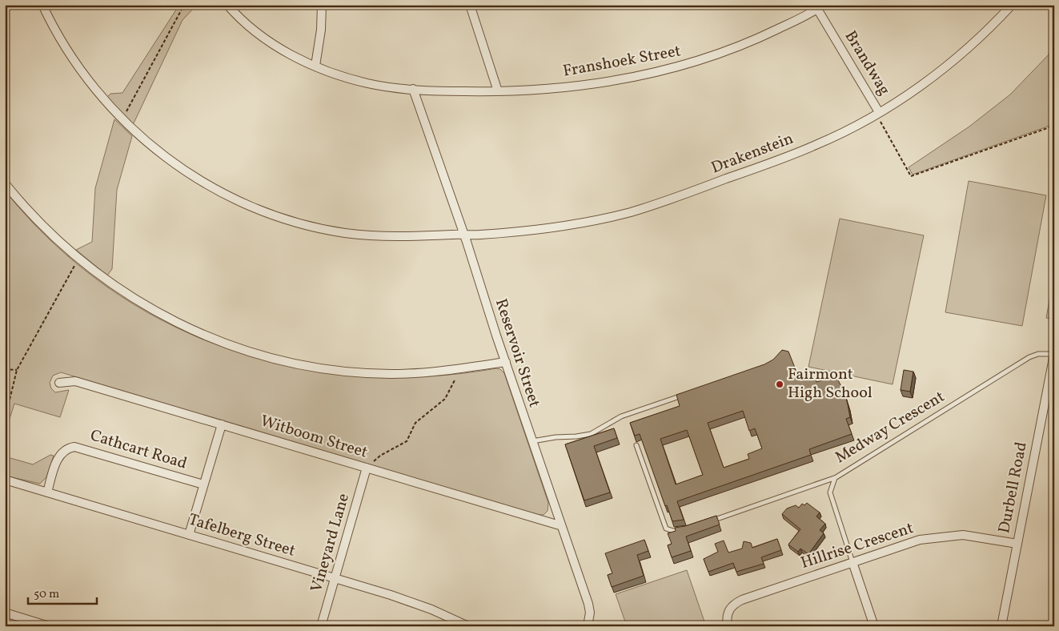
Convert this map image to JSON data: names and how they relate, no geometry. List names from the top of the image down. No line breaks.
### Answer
{"streets":{"street":["Franshoek Street","Brandwag","Drakenstein","Reservoir Street","Medway Crescent","Witboom Street","Cathcart Road","Durbell Road","Tafelberg Street","Vineyard Lane","Hillrise Crescent"]},"crossings":[["Franshoek Street","Brandwag"],["Franshoek Street","Reservoir Street"],["Brandwag","Drakenstein"],["Drakenstein","Reservoir Street"],["Reservoir Street","Witboom Street"],["Medway Crescent","Durbell Road"],["Medway Crescent","Hillrise Crescent"],["Witboom Street","Vineyard Lane"],["Cathcart Road","Tafelberg Street"],["Durbell Road","Hillrise Crescent"],["Tafelberg Street","Vineyard Lane"]],"places":["Fairmont High School"],"scale_bar":"50 m"}
